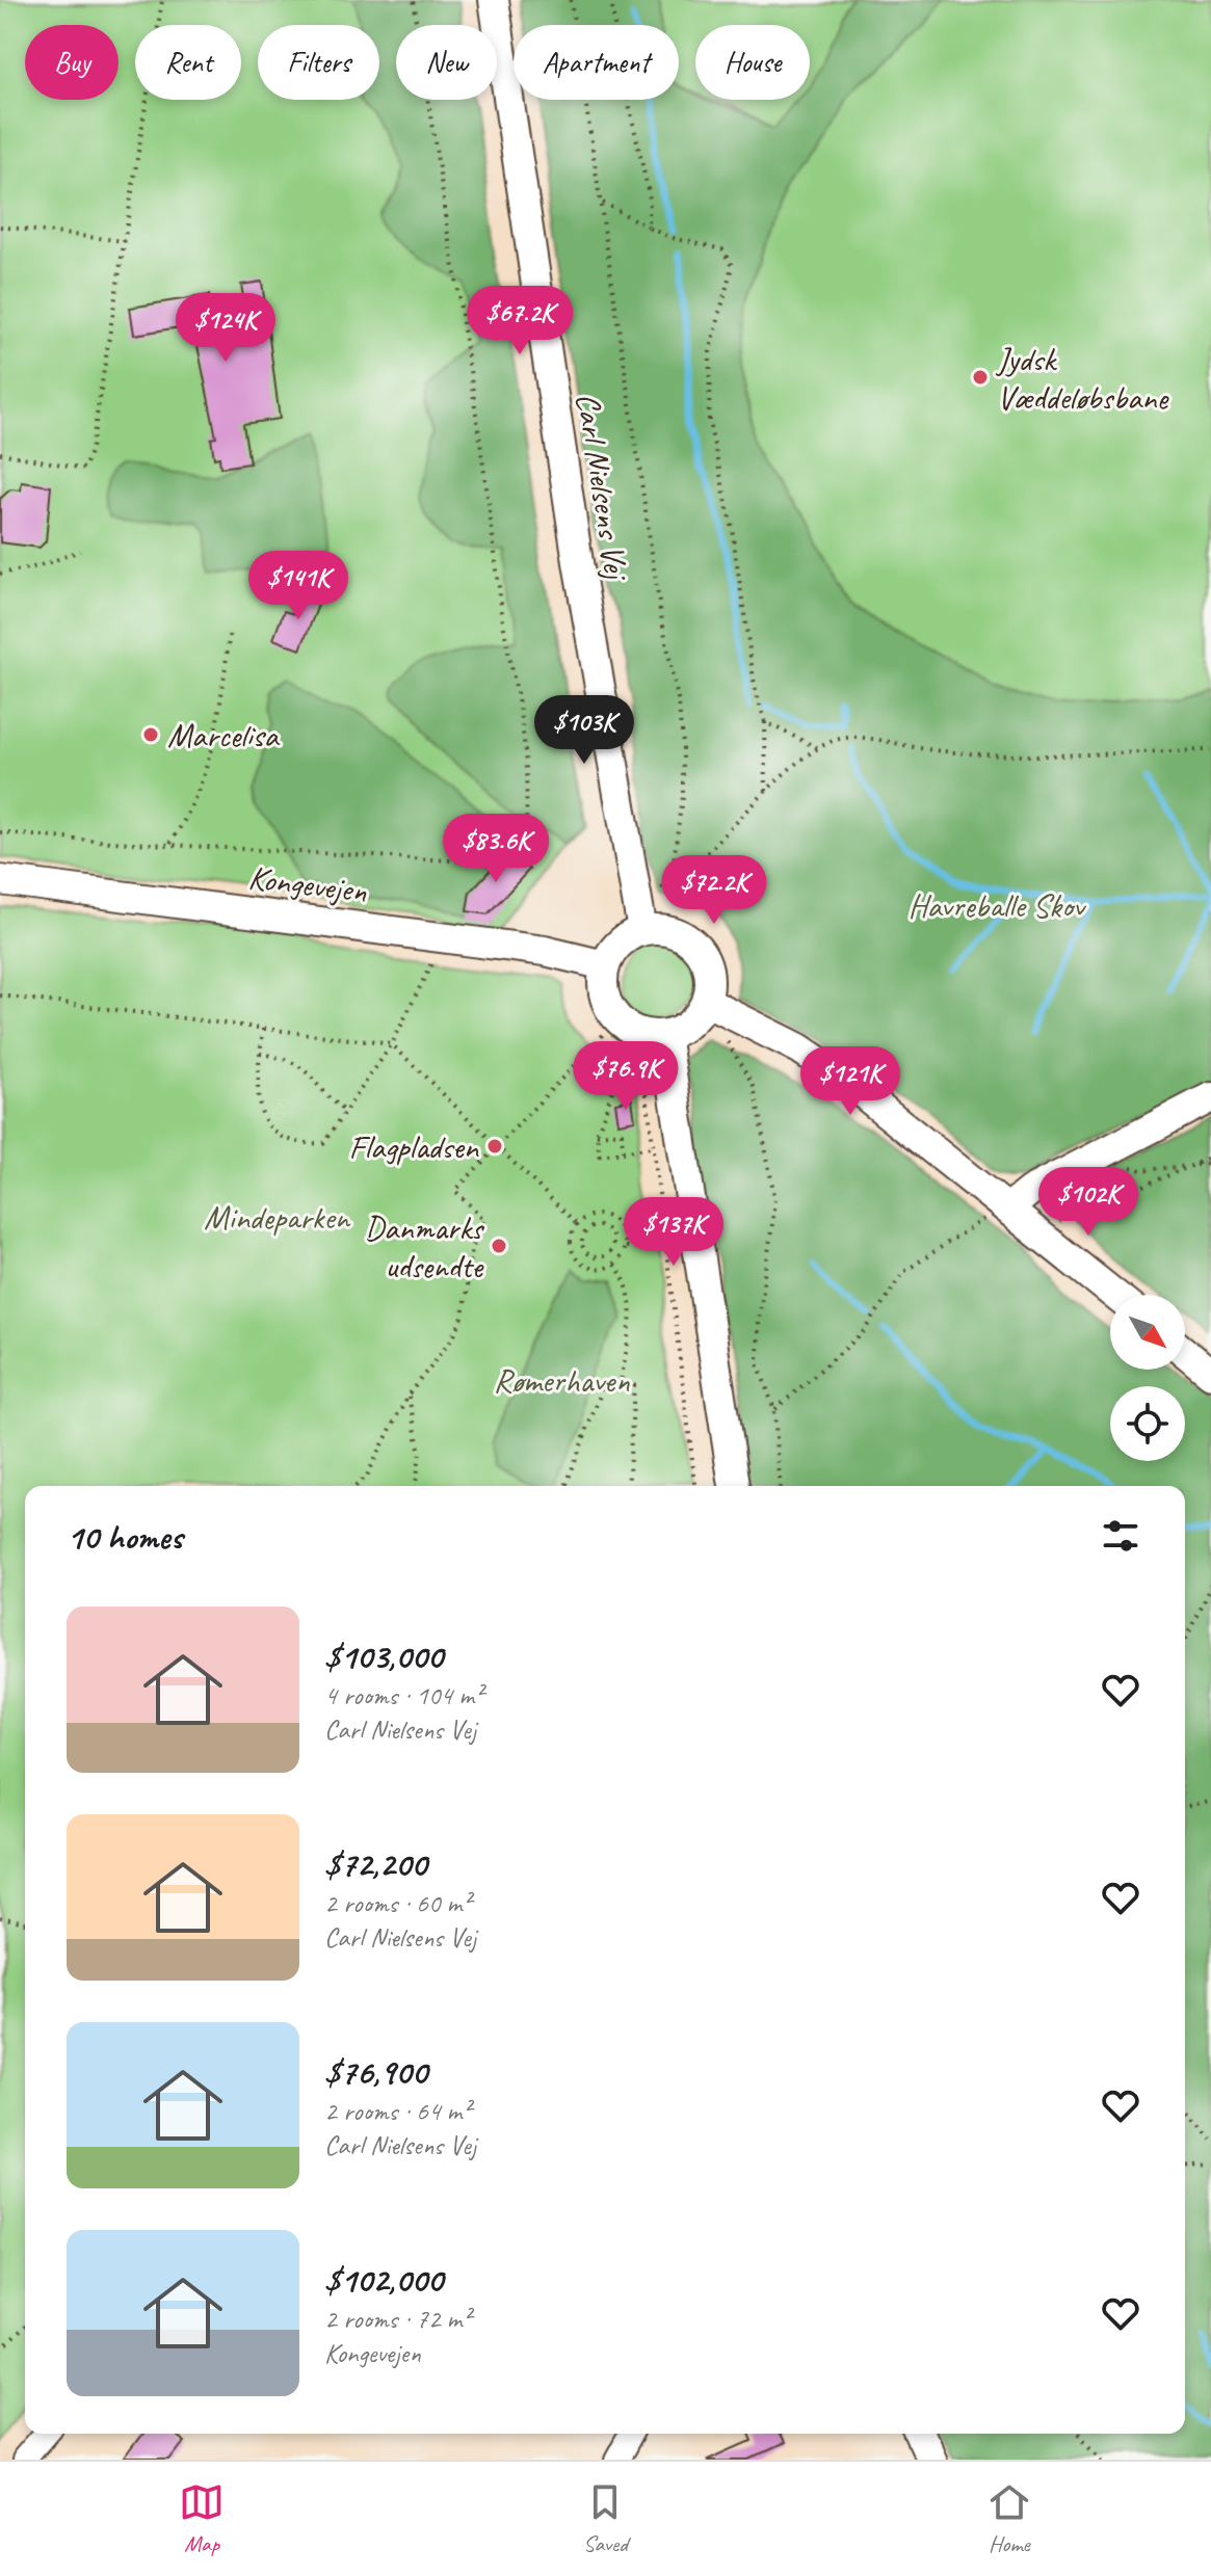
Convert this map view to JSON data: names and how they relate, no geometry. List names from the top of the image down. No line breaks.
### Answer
{"streets":{"street":["Carl Nielsens Vej","Kongevejen"]},"crossings":[["Carl Nielsens Vej","Kongevejen"]],"parks":["Havreballe Skov","Mindeparken","Rømerhaven"],"places":["Jydsk Væddeløbsbane","Marcelisa","Flagpladsen","Danmarks udsendte"],"north":"bottom right","page":{"chip":["Buy","Rent","Filters","New","Apartment","House"],"price":["$67.2K","$124K","$141K","$103K","$83.6K","$72.2K","$76.9K","$121K","$102K","$137K"],"heading":"10 homes","list":[{"name":"$103,000","note":"4 rooms · 104 m² · Carl Nielsens Vej"},{"name":"$72,200","note":"2 rooms · 60 m² · Carl Nielsens Vej"},{"name":"$76,900","note":"2 rooms · 64 m² · Carl Nielsens Vej"},{"name":"$102,000","note":"2 rooms · 72 m² · Kongevejen"}],"tabs":["Map","Saved","Home"]}}
